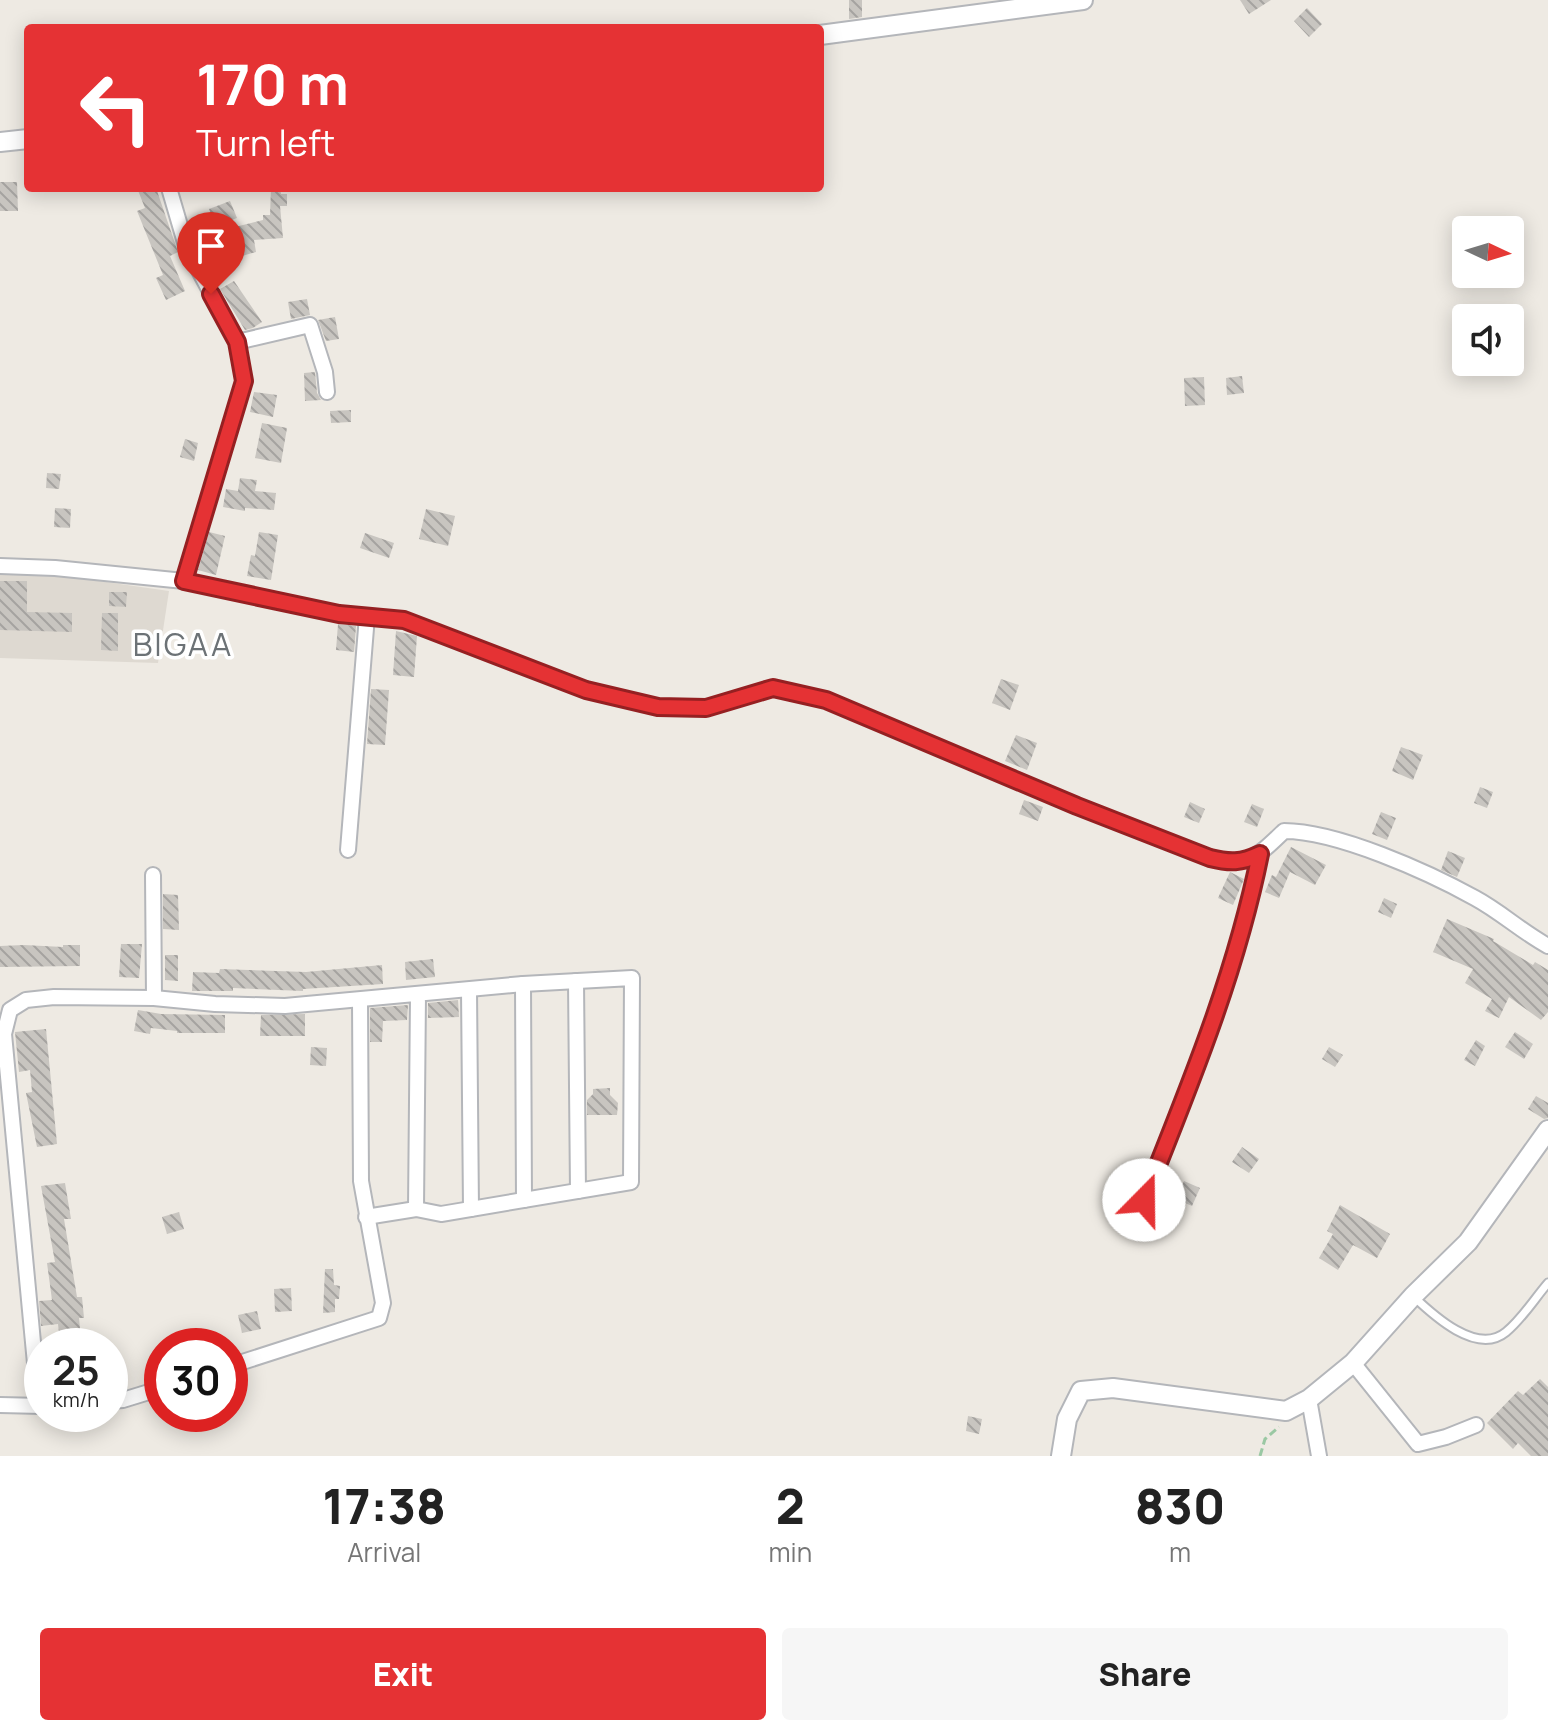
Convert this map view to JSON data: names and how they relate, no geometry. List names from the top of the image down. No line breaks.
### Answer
{"districts":["BIGAA"],"north":"right","page":{"turn":["170 m","Turn left"],"speed":"25 km/h","limit":"30","eta":["17:38","Arrival","2","min","830","m"],"buttons":["Exit","Share"]}}
